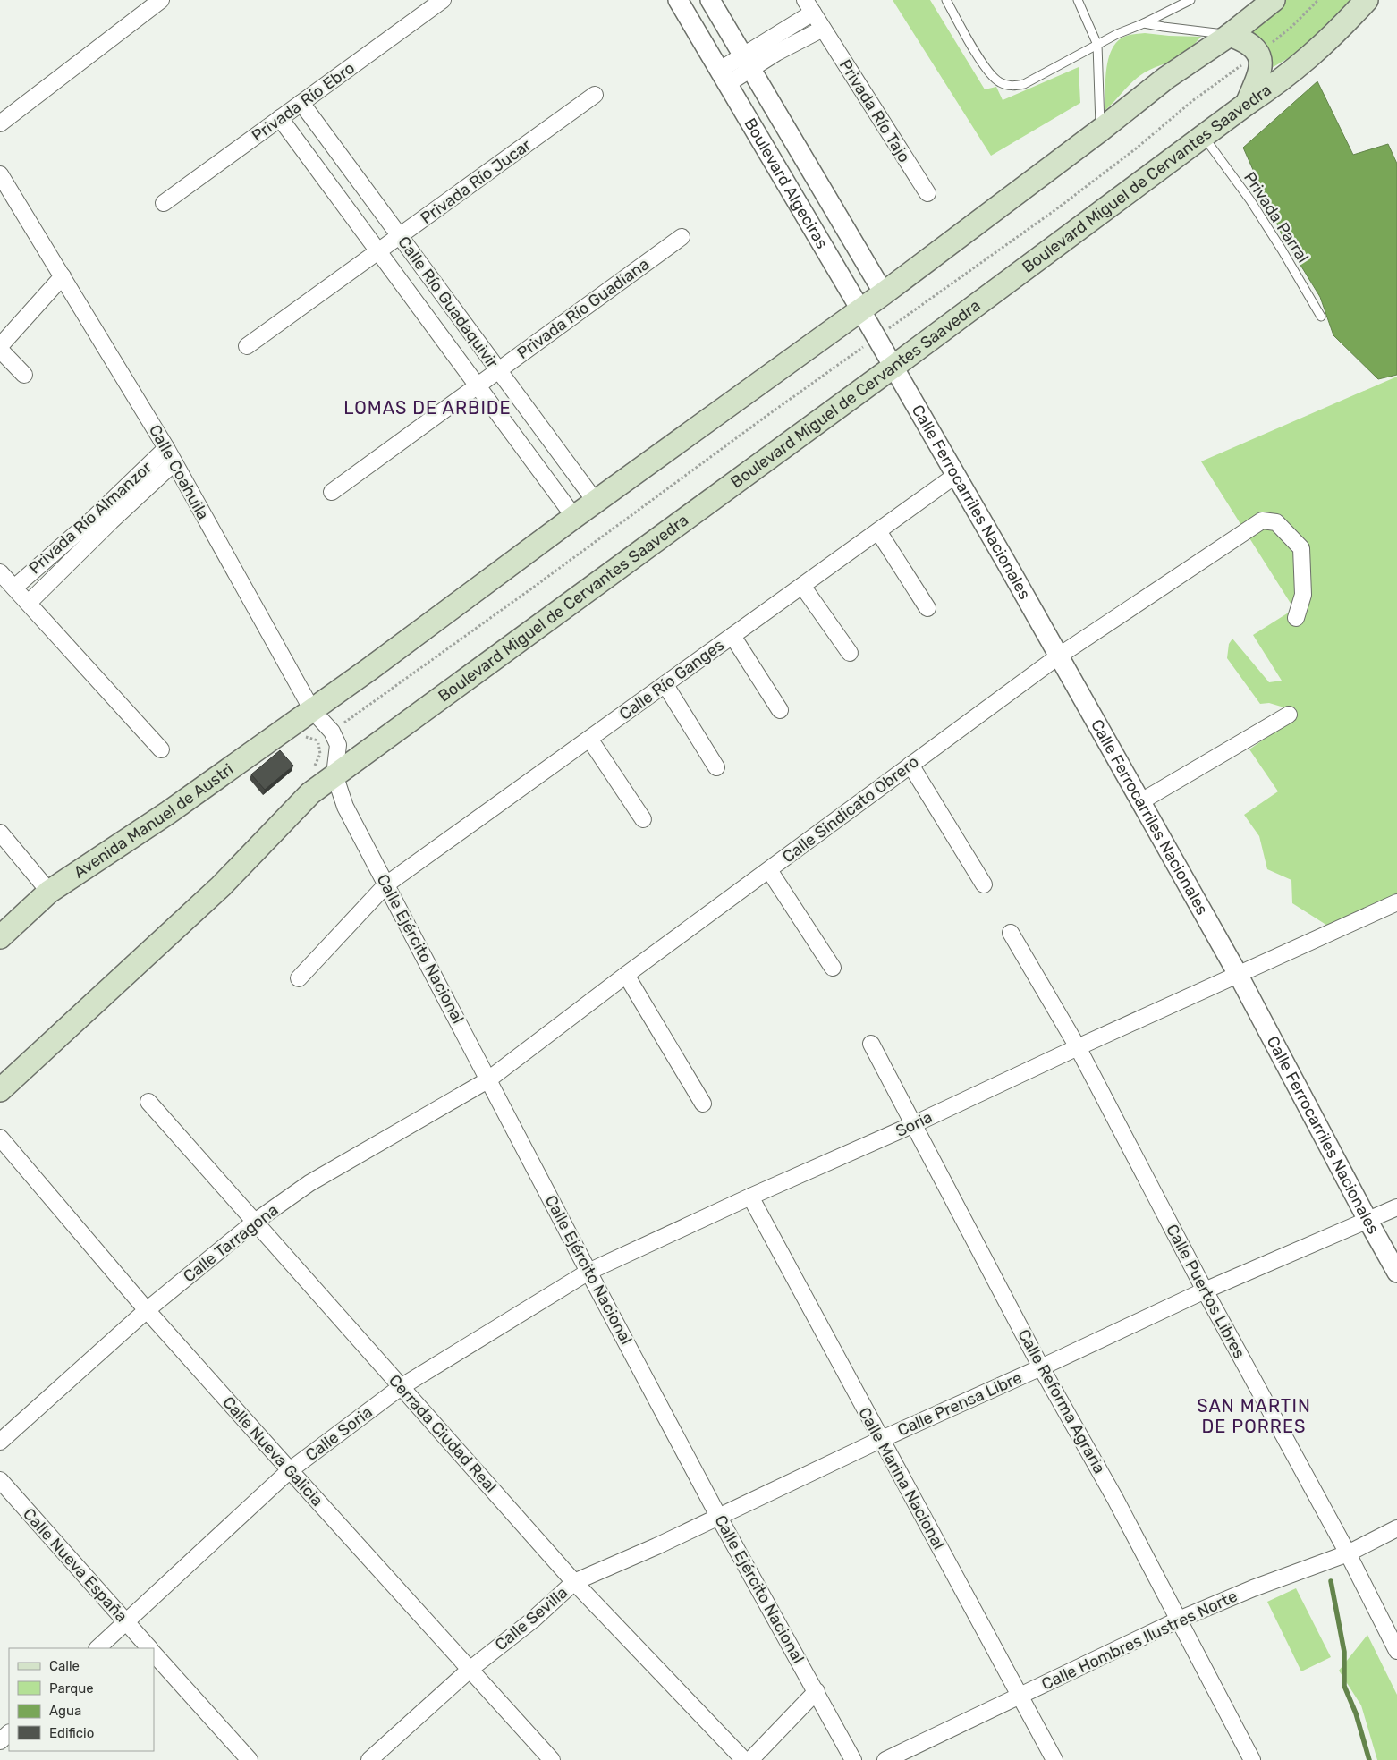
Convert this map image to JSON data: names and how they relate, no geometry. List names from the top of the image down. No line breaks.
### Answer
{"streets":{"main road":["Boulevard Miguel de Cervantes Saavedra","Avenida Manuel de Austri"],"street":["Privada Río Ebro","Privada Río Tajo","Privada Río Jucar","Boulevard Algeciras","Calle Río Guadaquivir","Privada Río Guadiana","Calle Coahuila","Calle Ferrocarriles Nacionales","Privada Río Almanzor","Calle Río Ganges","Calle Sindicato Obrero","Calle Ejército Nacional","Soria","Calle Tarragona","Calle Puertos Libres","Calle Reforma Agraria","Calle Prensa Libre","Calle Soria","Cerrada Ciudad Real","Calle Nueva Galicia","Calle Marina Nacional","Calle Nueva España","Calle Sevilla","Calle Hombres Ilustres Norte"],"lane":["Privada Parral"]},"crossings":[["Privada Río Ebro","Calle Río Guadaquivir"],["Privada Río Tajo","Boulevard Algeciras"],["Boulevard Miguel de Cervantes Saavedra","Boulevard Algeciras"],["Boulevard Miguel de Cervantes Saavedra","Privada Parral"],["Boulevard Miguel de Cervantes Saavedra","Calle Coahuila"],["Boulevard Miguel de Cervantes Saavedra","Calle Ferrocarriles Nacionales"],["Boulevard Miguel de Cervantes Saavedra","Calle Ejército Nacional"],["Privada Río Jucar","Calle Río Guadaquivir"],["Boulevard Algeciras","Calle Ferrocarriles Nacionales"],["Calle Río Guadaquivir","Privada Río Guadiana"],["Calle Coahuila","Privada Río Almanzor"],["Calle Coahuila","Avenida Manuel de Austri"],["Calle Coahuila","Calle Ejército Nacional"],["Calle Ferrocarriles Nacionales","Calle Río Ganges"],["Calle Ferrocarriles Nacionales","Calle Sindicato Obrero"],["Calle Ferrocarriles Nacionales","Soria"],["Calle Ferrocarriles Nacionales","Calle Prensa Libre"],["Calle Río Ganges","Calle Ejército Nacional"],["Calle Sindicato Obrero","Calle Ejército Nacional"],["Calle Sindicato Obrero","Calle Tarragona"],["Calle Ejército Nacional","Soria"],["Calle Ejército Nacional","Calle Tarragona"],["Calle Ejército Nacional","Calle Prensa Libre"],["Calle Ejército Nacional","Calle Soria"],["Calle Ejército Nacional","Calle Sevilla"],["Soria","Calle Puertos Libres"],["Soria","Calle Reforma Agraria"],["Soria","Calle Soria"],["Soria","Calle Marina Nacional"],["Calle Tarragona","Cerrada Ciudad Real"],["Calle Tarragona","Calle Nueva Galicia"],["Calle Puertos Libres","Calle Prensa Libre"],["Calle Puertos Libres","Calle Hombres Ilustres Norte"],["Calle Reforma Agraria","Calle Prensa Libre"],["Calle Reforma Agraria","Calle Hombres Ilustres Norte"],["Calle Prensa Libre","Calle Marina Nacional"],["Calle Prensa Libre","Calle Sevilla"],["Calle Soria","Cerrada Ciudad Real"],["Calle Soria","Calle Nueva Galicia"],["Calle Soria","Calle Nueva España"],["Cerrada Ciudad Real","Calle Sevilla"],["Calle Nueva Galicia","Calle Sevilla"],["Calle Marina Nacional","Calle Hombres Ilustres Norte"]],"districts":["LOMAS DE ARBIDE","SAN MARTIN DE PORRES"],"legend":["Calle","Parque","Agua","Edificio"]}
